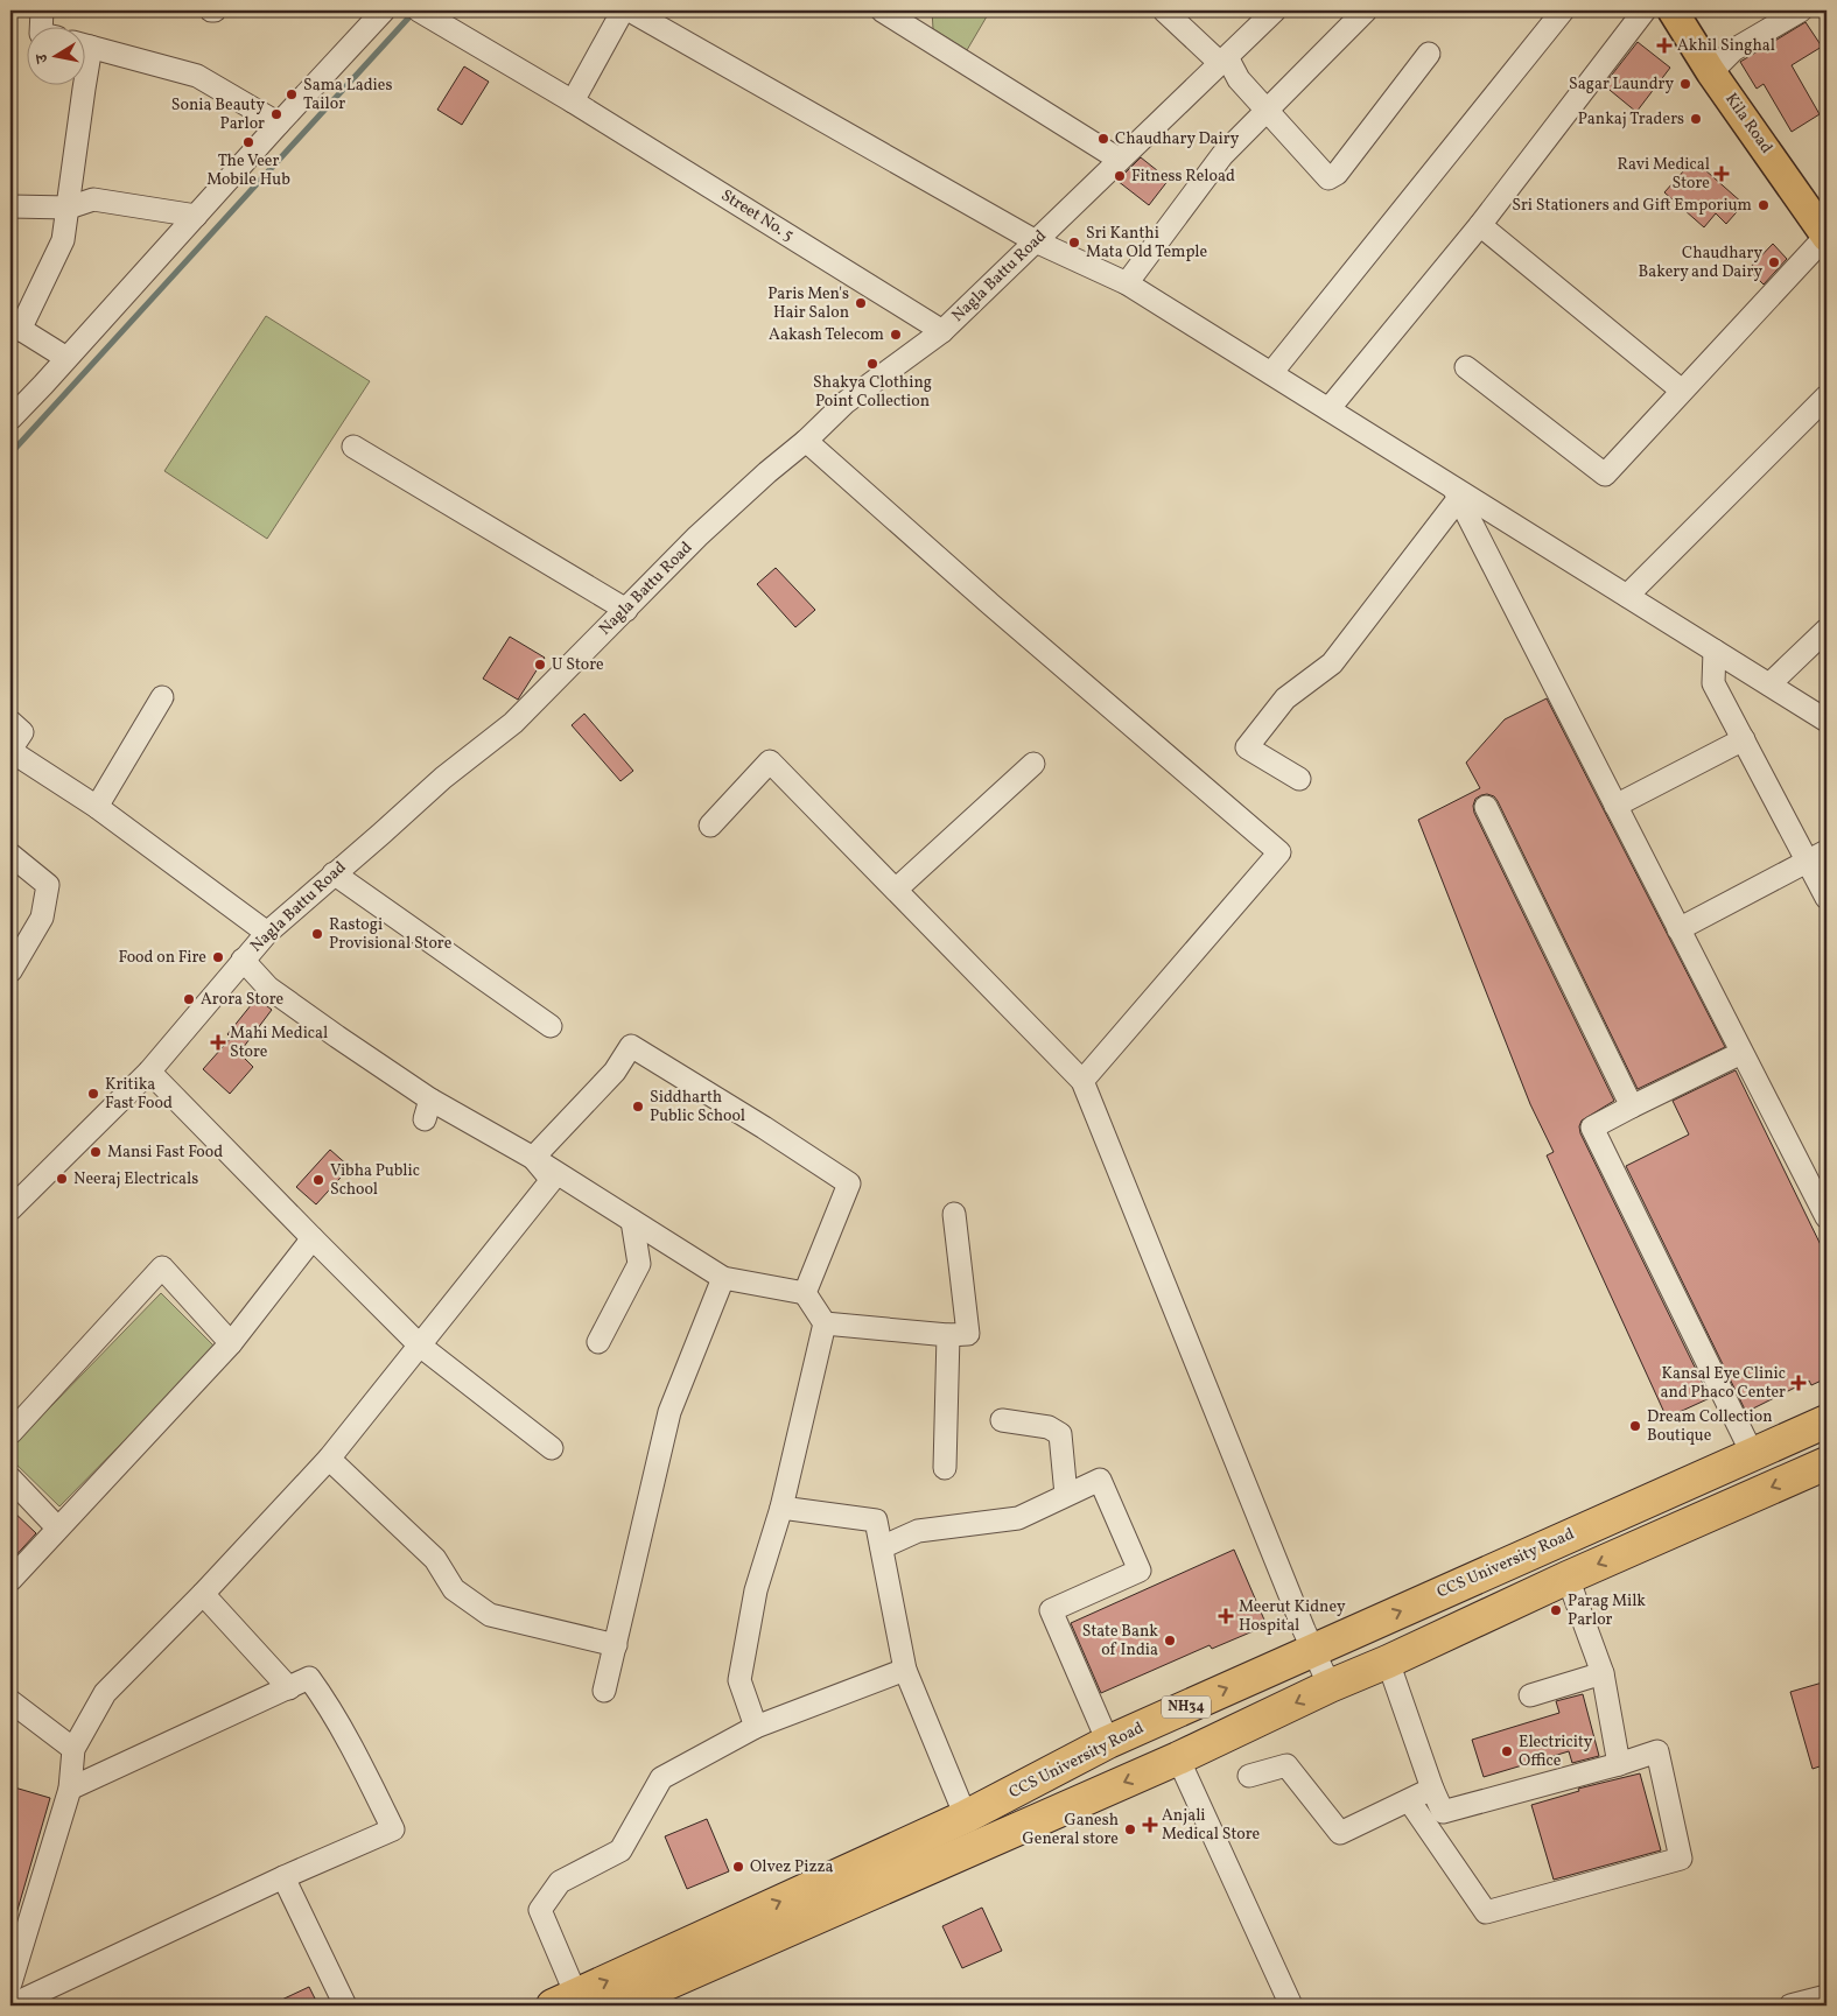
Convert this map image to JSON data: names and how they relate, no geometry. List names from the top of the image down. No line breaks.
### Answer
{"streets":{"highway":["CCS University Road","NH34"],"main road":["Kila Road"],"street":["Street No. 5","Nagla Battu Road"]},"crossings":[["Street No. 5","Nagla Battu Road"]],"places":{"health":["Akhil Singhal","Ravi Medical Store","Mahi Medical Store","Kansal Eye Clinic and Phaco Center","Meerut Kidney Hospital","Anjali Medical Store"],"other":["Sagar Laundry","Sama Ladies Tailor","Sonia Beauty Parlor","Pankaj Traders","Chaudhary Dairy","The Veer Mobile Hub","Fitness Reload","Sri Stationers and Gift Emporium","Sri Kanthi Mata Old Temple","Chaudhary Bakery and Dairy","Paris Men's Hair Salon","Aakash Telecom","Shakya Clothing Point Collection","U Store","Rastogi Provisional Store","Food on Fire","Arora Store","Kritika Fast Food","Siddharth Public School","Mansi Fast Food","Neeraj Electricals","Vibha Public School","Dream Collection Boutique","Parag Milk Parlor","State Bank of India","Electricity Office","Ganesh General store","Olvez Pizza"]},"north":"left"}
